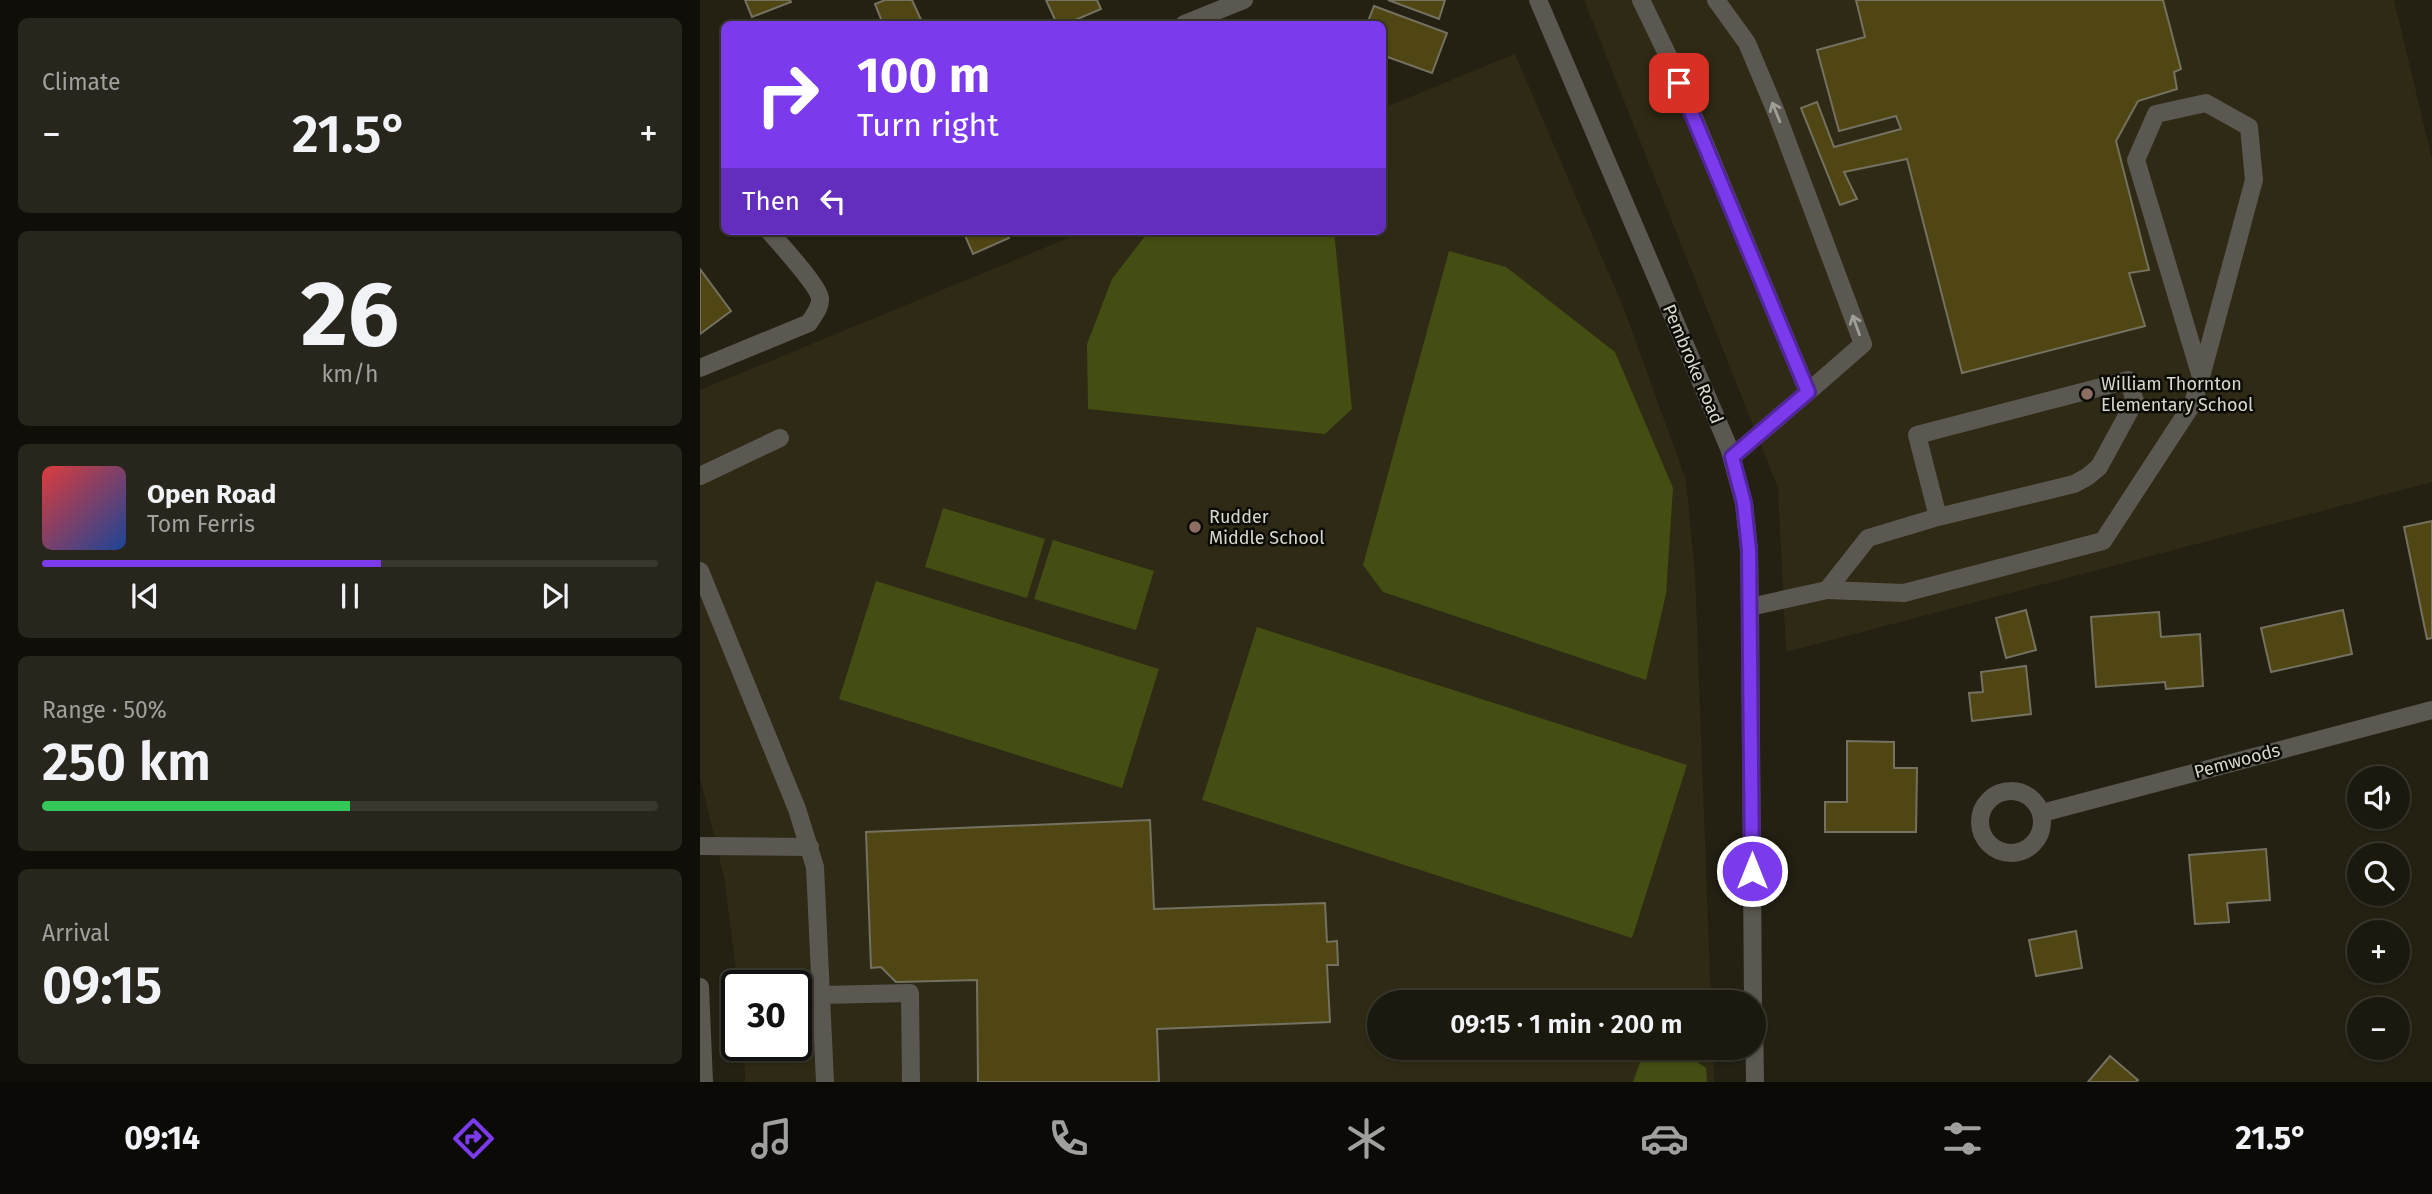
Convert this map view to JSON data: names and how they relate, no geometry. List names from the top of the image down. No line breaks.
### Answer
{"streets":{"street":["Pembroke Road","Pemwoods"]},"places":["William Thornton Elementary School","Rudder Middle School"],"page":{"tile":["Climate",["26","km/h"],["Range · 50%","250 km"],["Arrival","09:15"]],"turn":["100 m","Turn right"],"heat":["−","21.5°","+"],"then":"Then","song":["Open Road","Tom Ferris"],"map_buttons":["+","−"],"limit":"30","trip":"09:15 · 1 min · 200 m","tabs":["09:14","21.5°"]}}
